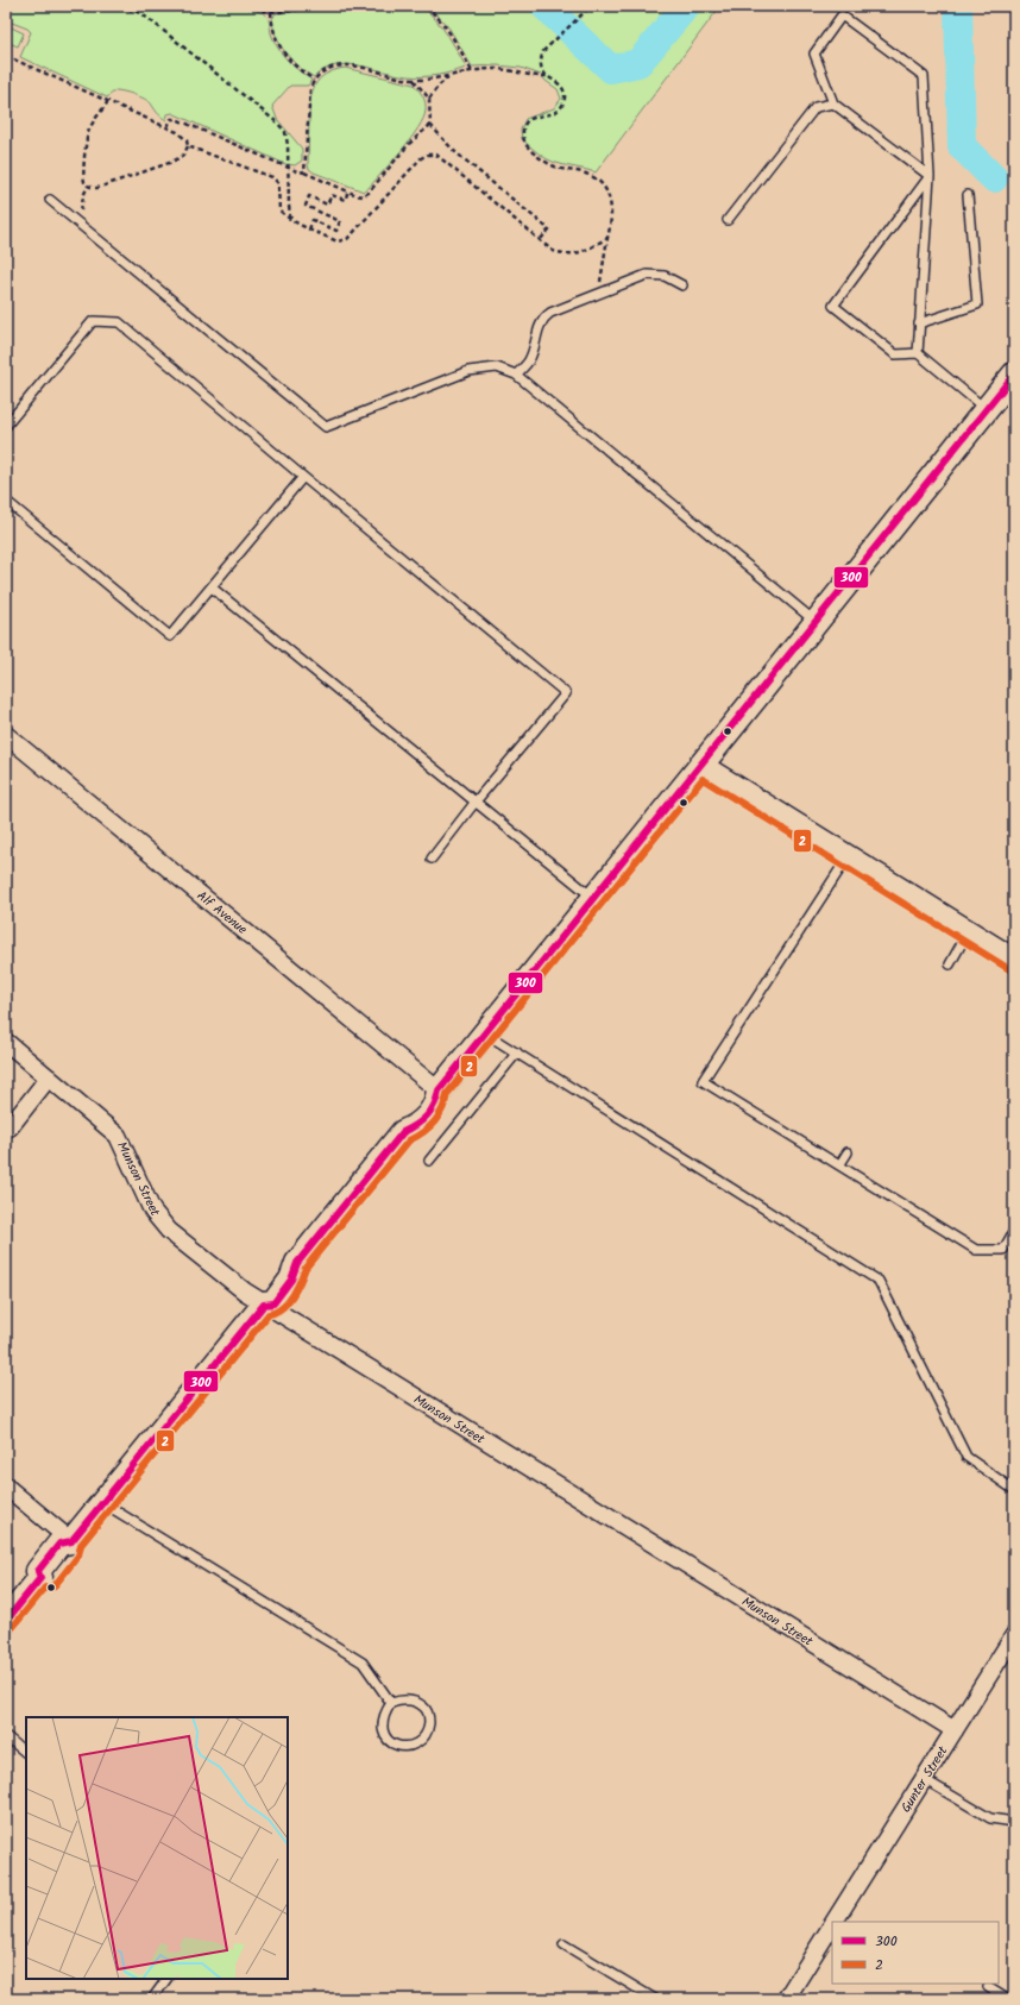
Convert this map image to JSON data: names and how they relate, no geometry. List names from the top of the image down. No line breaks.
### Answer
{"streets":{"street":["Alf Avenue","Munson Street","Gunter Street"]},"crossings":[["Munson Street","Gunter Street"]],"lines":["transit line 300","transit line 2"],"legend":["300","2"]}
